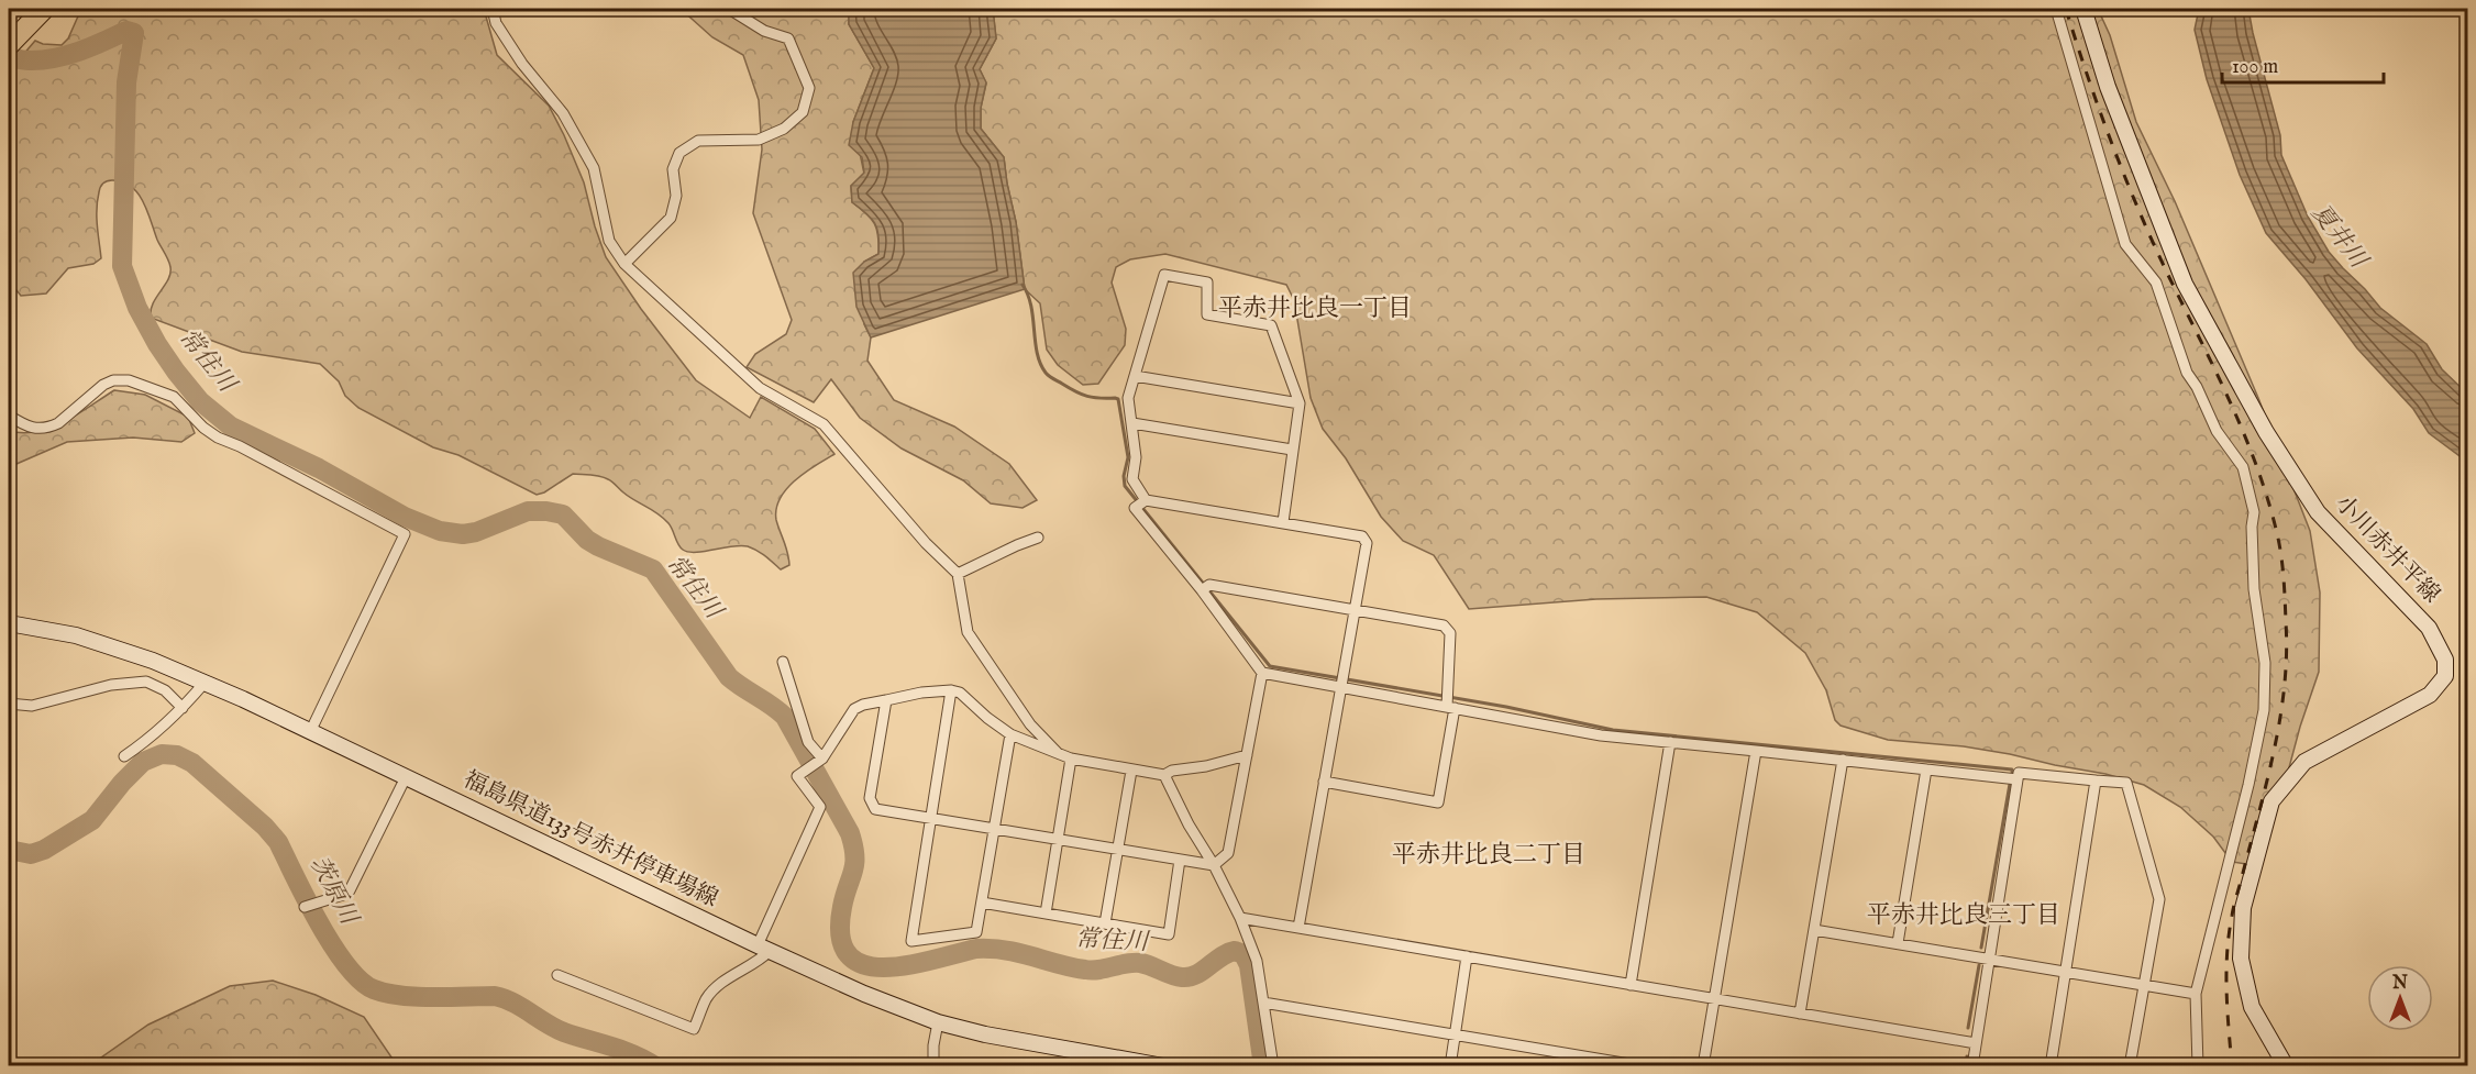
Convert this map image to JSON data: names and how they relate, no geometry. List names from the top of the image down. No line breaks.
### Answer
{"streets":{"main road":["小川赤井平線","福島県道133号赤井停車場線"]},"districts":["平赤井比良一丁目","平赤井比良二丁目","平赤井比良三丁目"],"water":["夏井川","常住川","茨原川"],"scale_bar":"100 m","north":"top"}
